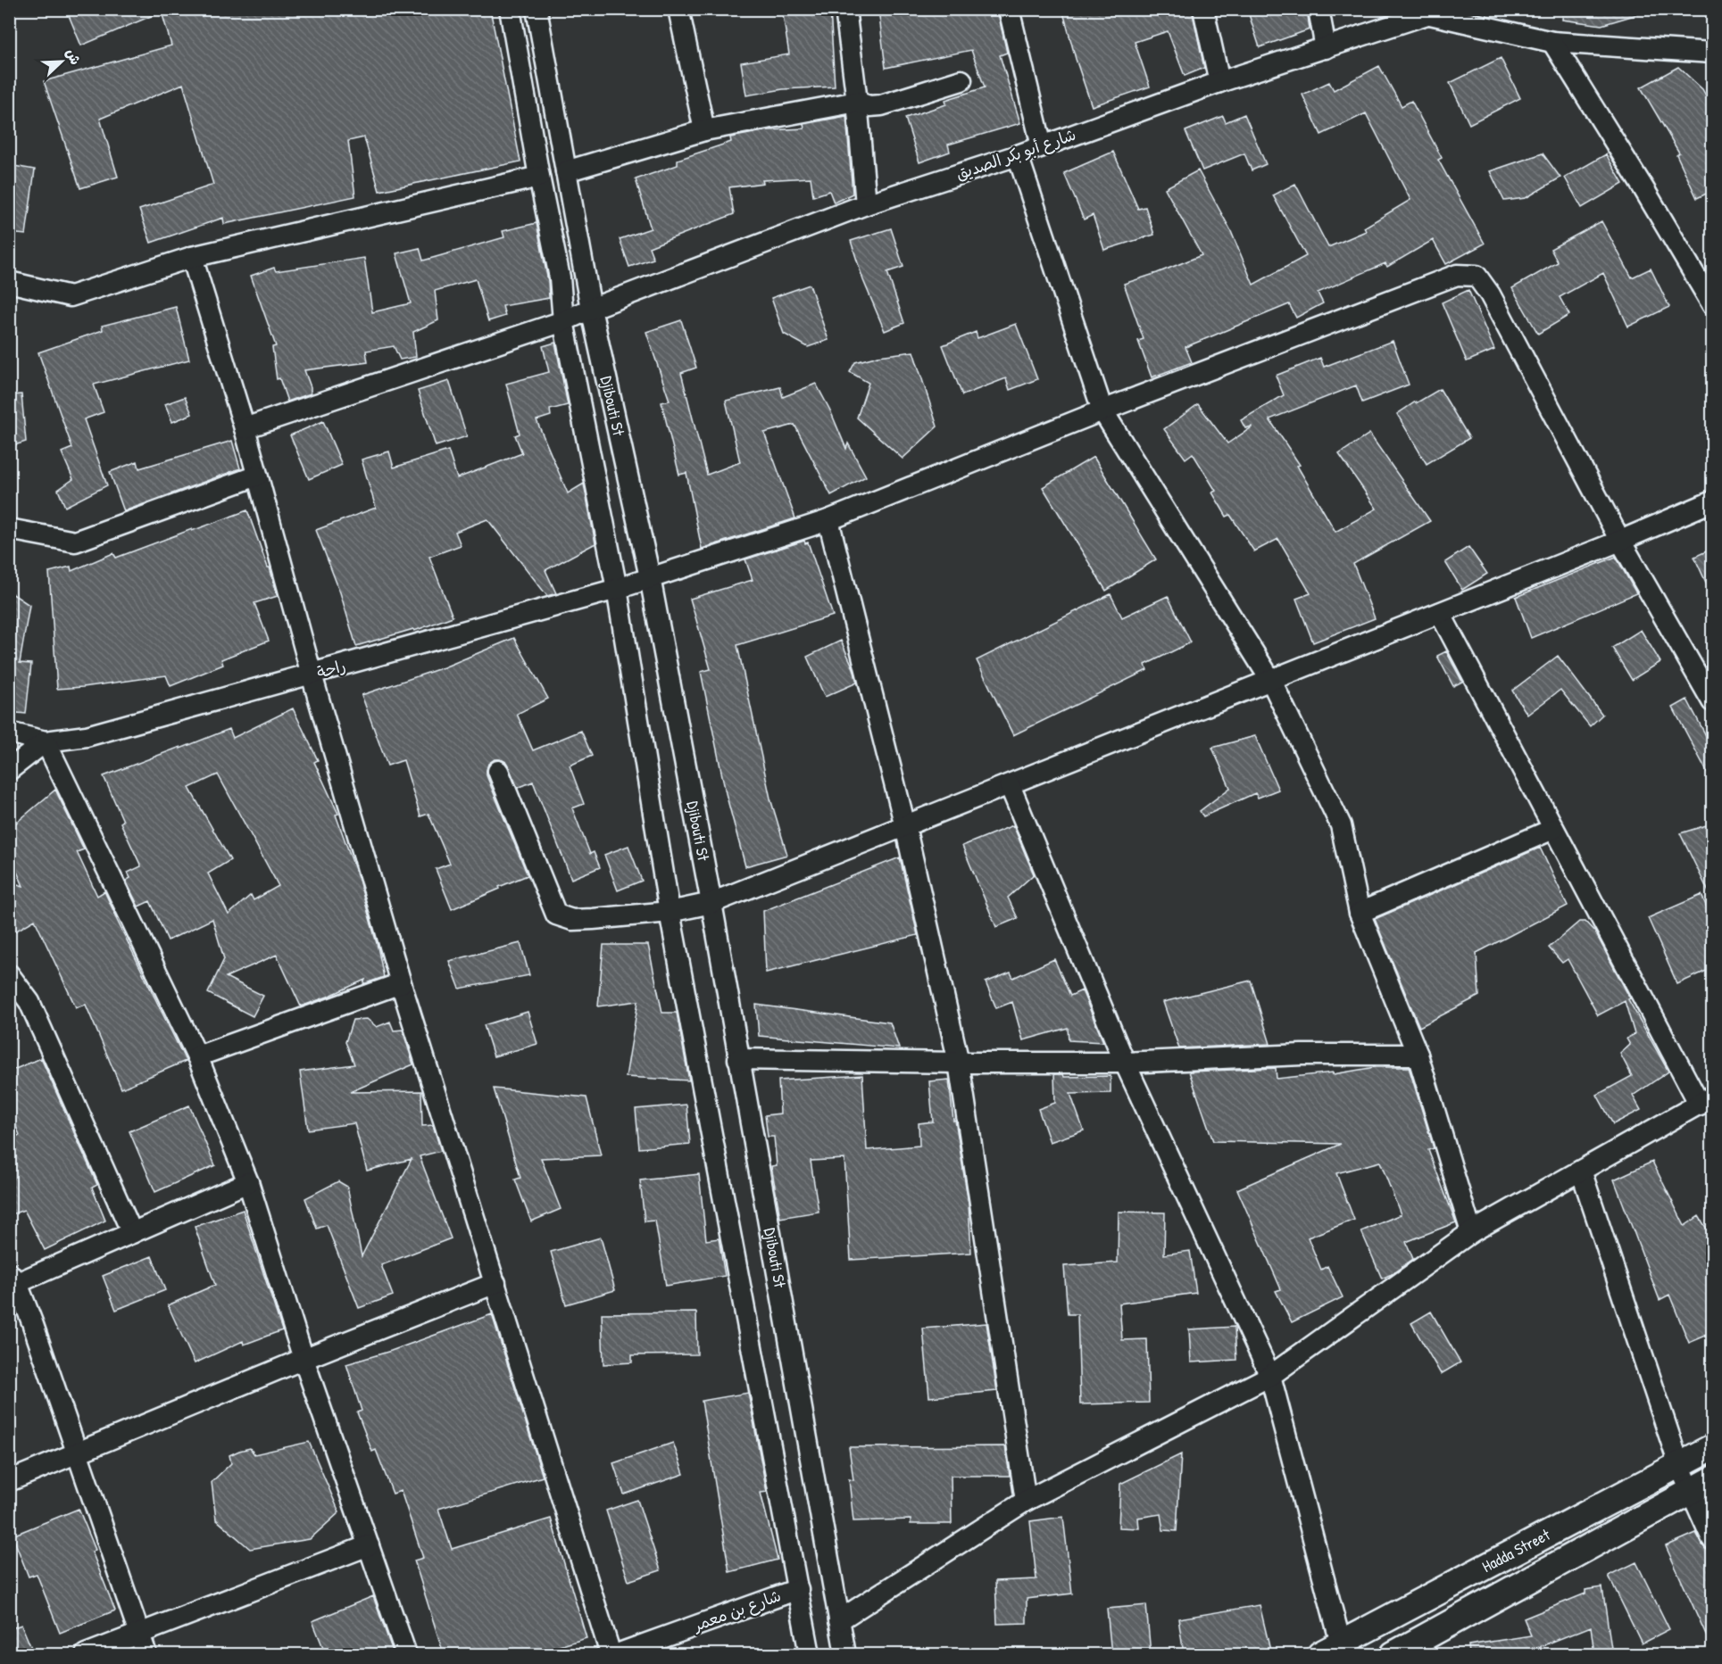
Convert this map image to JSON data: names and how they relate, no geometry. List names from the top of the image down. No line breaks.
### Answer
{"streets":{"main road":["Hadda Street"],"street":["شارع أبو بكر الصديق","Djibouti St","راحة","شارع بن معمر"]},"crossings":[["شارع أبو بكر الصديق","Djibouti St"],["Djibouti St","راحة"],["Djibouti St","شارع بن معمر"]],"north":"top right"}
